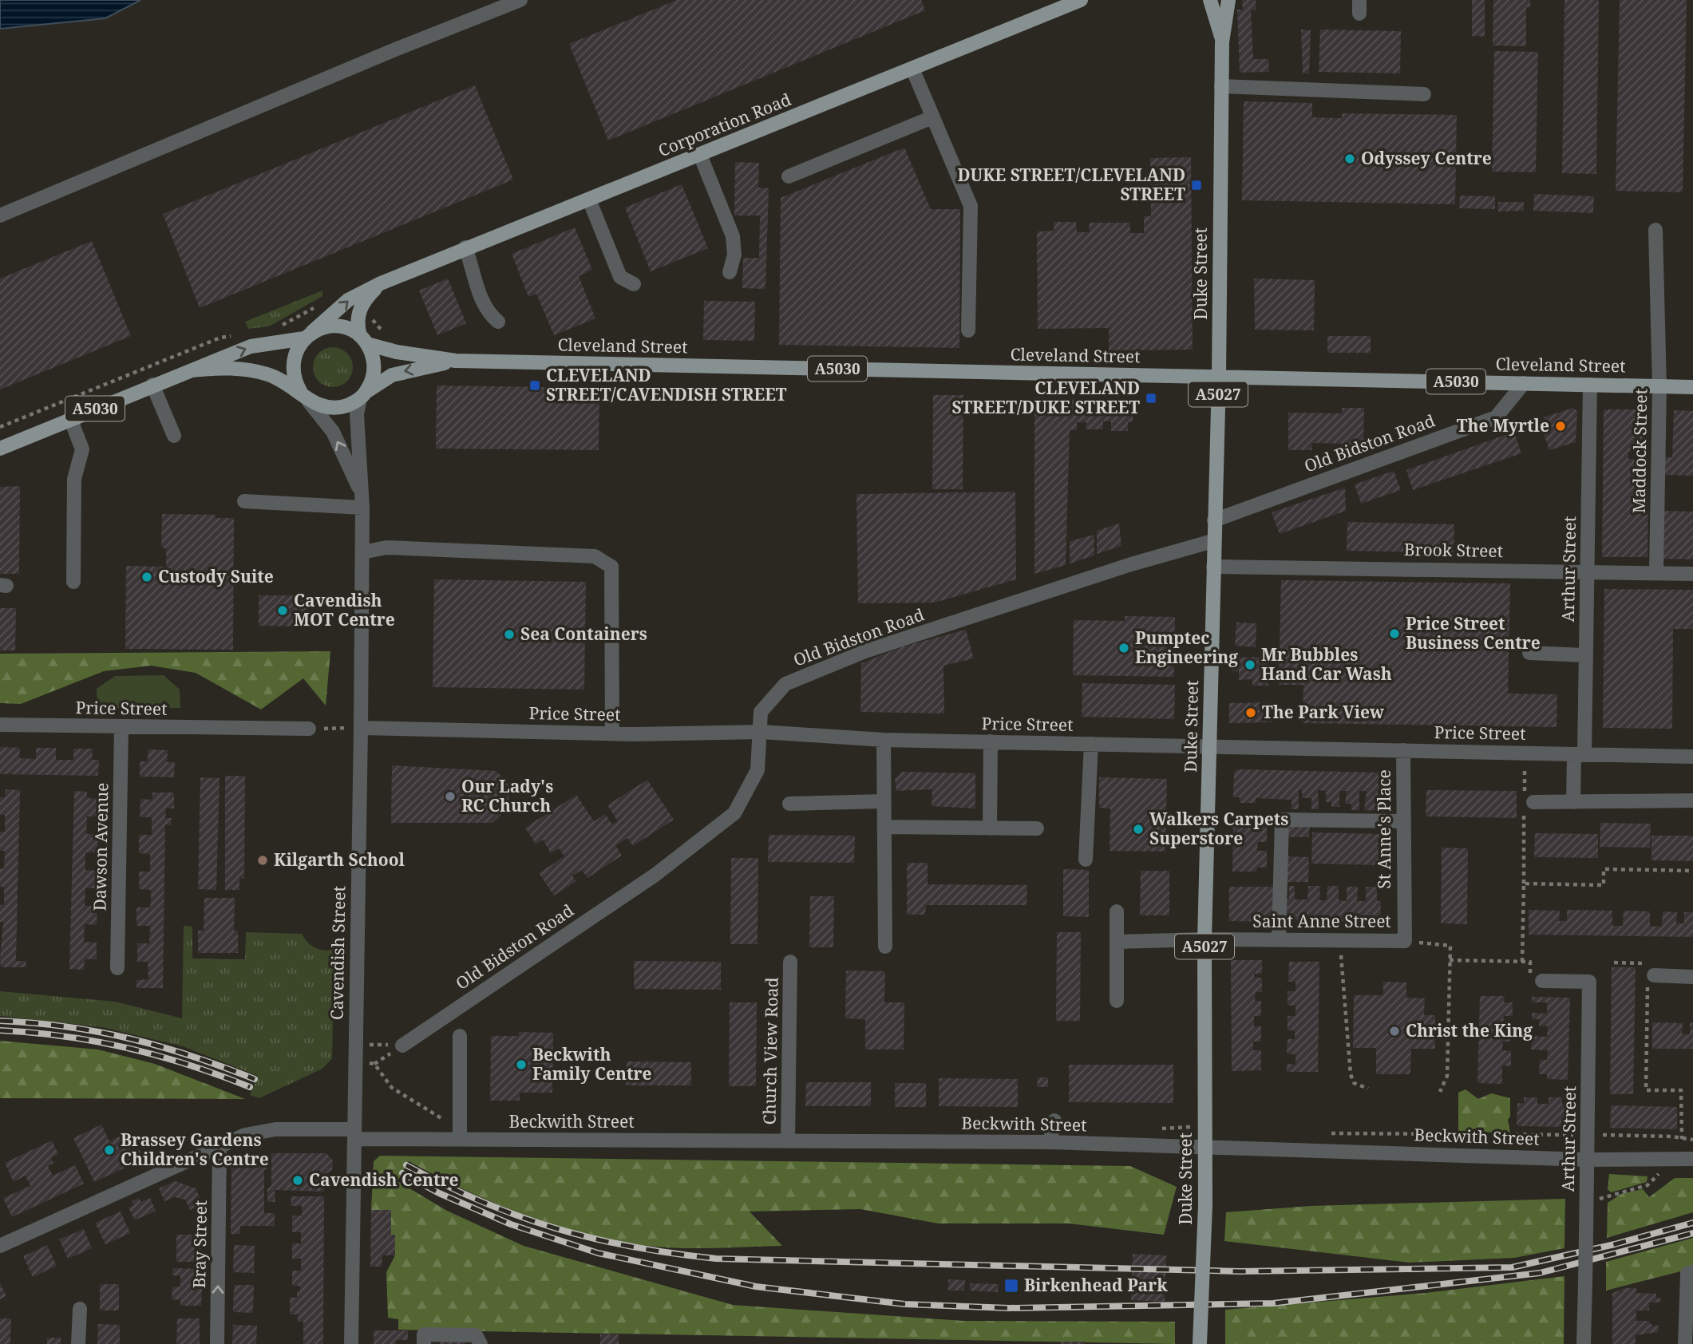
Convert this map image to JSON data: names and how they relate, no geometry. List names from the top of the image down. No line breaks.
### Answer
{"streets":{"main road":["Corporation Road","Duke Street","Cleveland Street","A5030","A5027"],"street":["Old Bidston Road","Maddock Street","Brook Street","Arthur Street","Price Street","St Anne's Place","Dawson Avenue","Saint Anne Street","Cavendish Street","Church View Road","Beckwith Street","Bray Street"]},"crossings":[["Corporation Road","Cleveland Street"],["Corporation Road","A5030"],["Corporation Road","Cavendish Street"],["Duke Street","Cleveland Street"],["Duke Street","Old Bidston Road"],["Duke Street","Brook Street"],["Duke Street","Price Street"],["Duke Street","Saint Anne Street"],["Duke Street","Beckwith Street"],["Cleveland Street","A5030"],["Cleveland Street","Old Bidston Road"],["Cleveland Street","Maddock Street"],["Cleveland Street","Arthur Street"],["Cleveland Street","Cavendish Street"],["A5030","Cavendish Street"],["Old Bidston Road","Price Street"],["Maddock Street","Brook Street"],["Brook Street","Arthur Street"],["Arthur Street","Price Street"],["Arthur Street","Beckwith Street"],["Price Street","St Anne's Place"],["Price Street","Dawson Avenue"],["Price Street","Cavendish Street"],["St Anne's Place","Saint Anne Street"],["Cavendish Street","Beckwith Street"],["Church View Road","Beckwith Street"],["Beckwith Street","Bray Street"]],"one_way":["Bray Street"],"places":{"other":["Odyssey Centre","The Myrtle","Custody Suite","Cavendish MOT Centre","Price Street Business Centre","Sea Containers","Pumptec Engineering","Mr Bubbles Hand Car Wash","The Park View","Our Lady's RC Church","Walkers Carpets Superstore","Kilgarth School","Christ the King","Beckwith Family Centre","Brassey Gardens Children's Centre","Cavendish Centre"],"transit":["DUKE STREET/CLEVELAND STREET","CLEVELAND STREET/CAVENDISH STREET","CLEVELAND STREET/DUKE STREET","Birkenhead Park"]}}
